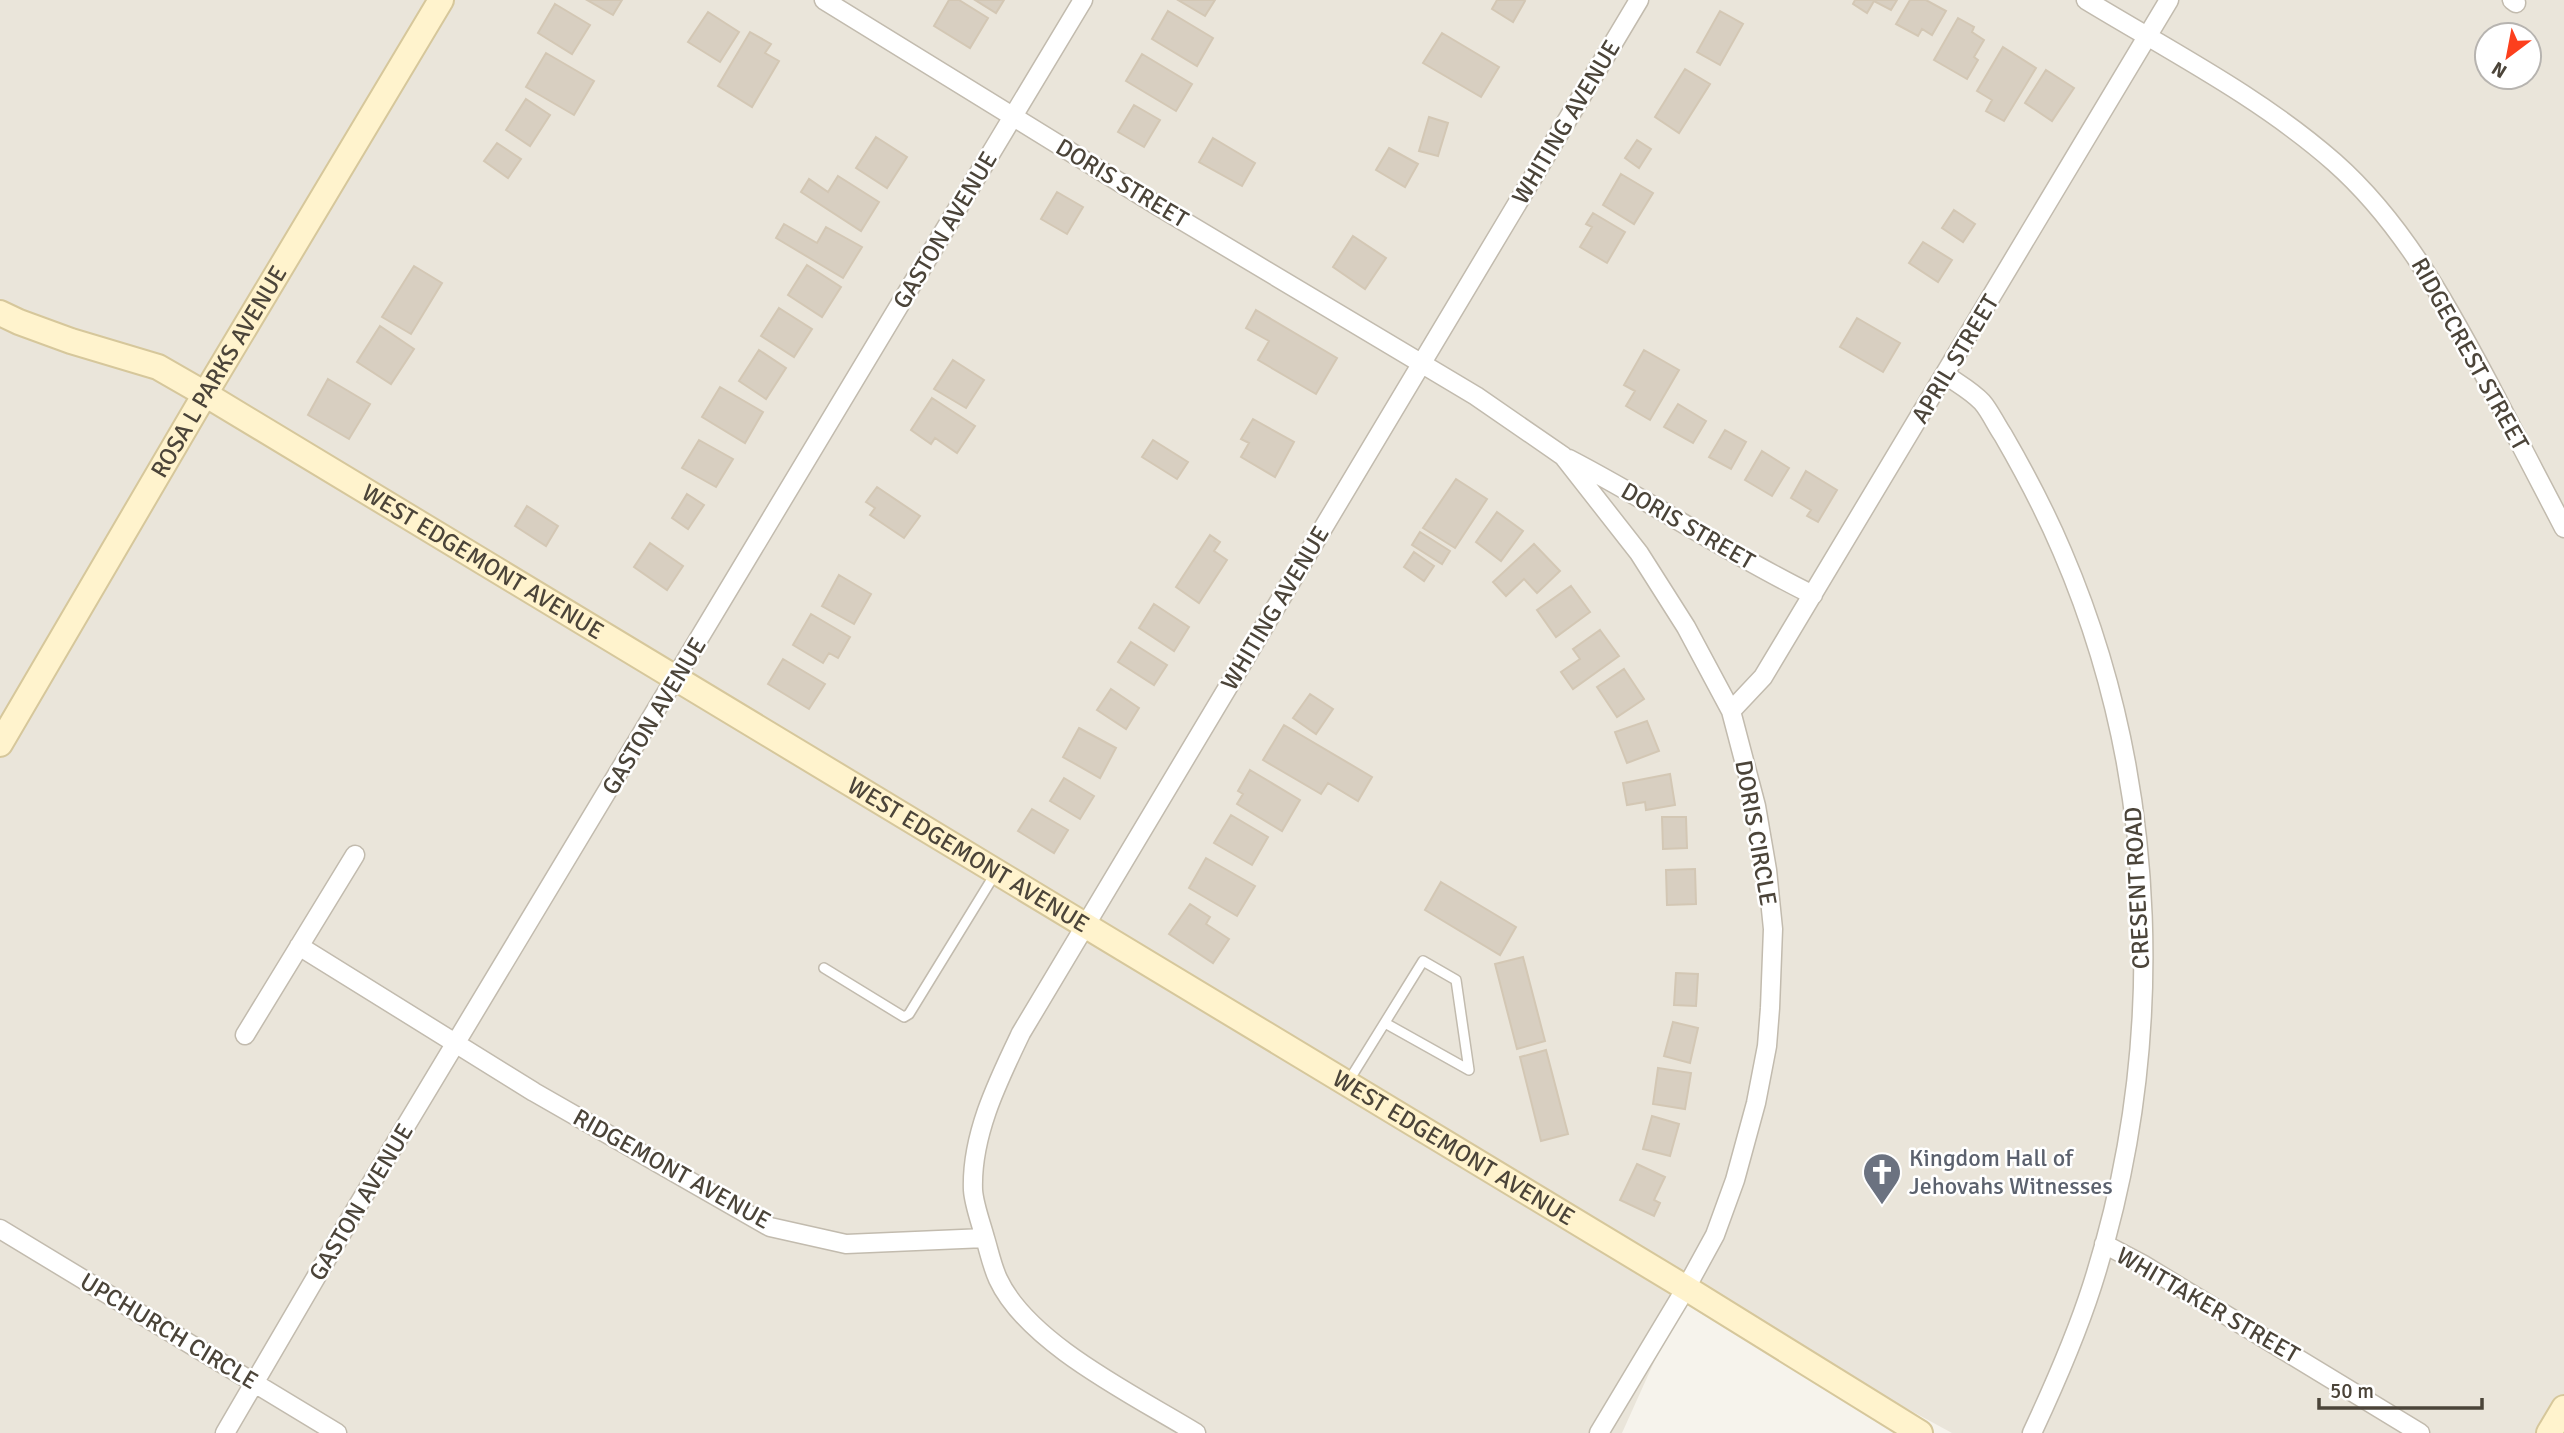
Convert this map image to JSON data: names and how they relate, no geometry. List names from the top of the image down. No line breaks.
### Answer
{"streets":{"street":["WHITING AVENUE","DORIS STREET","GASTON AVENUE","RIDGECREST STREET","APRIL STREET","ROSA L PARKS AVENUE","WEST EDGEMONT AVENUE","DORIS CIRCLE","CRESENT ROAD","RIDGEMONT AVENUE","WHITTAKER STREET","UPCHURCH CIRCLE"]},"crossings":[["WHITING AVENUE","DORIS STREET"],["WHITING AVENUE","WEST EDGEMONT AVENUE"],["WHITING AVENUE","DORIS CIRCLE"],["WHITING AVENUE","RIDGEMONT AVENUE"],["DORIS STREET","GASTON AVENUE"],["DORIS STREET","APRIL STREET"],["DORIS STREET","DORIS CIRCLE"],["GASTON AVENUE","WEST EDGEMONT AVENUE"],["GASTON AVENUE","RIDGEMONT AVENUE"],["GASTON AVENUE","UPCHURCH CIRCLE"],["RIDGECREST STREET","APRIL STREET"],["APRIL STREET","DORIS CIRCLE"],["APRIL STREET","CRESENT ROAD"],["ROSA L PARKS AVENUE","WEST EDGEMONT AVENUE"],["WEST EDGEMONT AVENUE","DORIS CIRCLE"],["CRESENT ROAD","WHITTAKER STREET"]],"places":{"church":["Kingdom Hall of Jehovahs Witnesses"]},"scale_bar":"50 m","north":"bottom left"}
